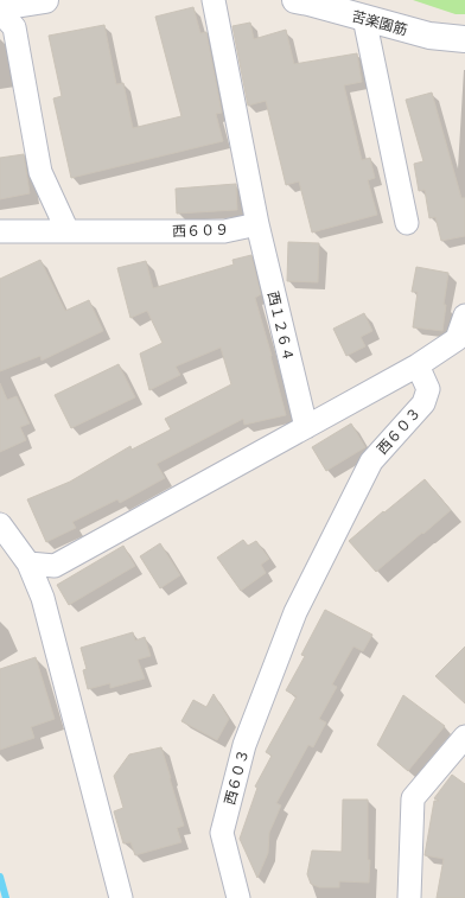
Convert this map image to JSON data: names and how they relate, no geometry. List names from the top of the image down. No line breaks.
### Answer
{"streets":{"street":["苦楽園筋","西６０９","西１２６４","西６０３"]},"crossings":[["西６０９","西１２６４"]]}
